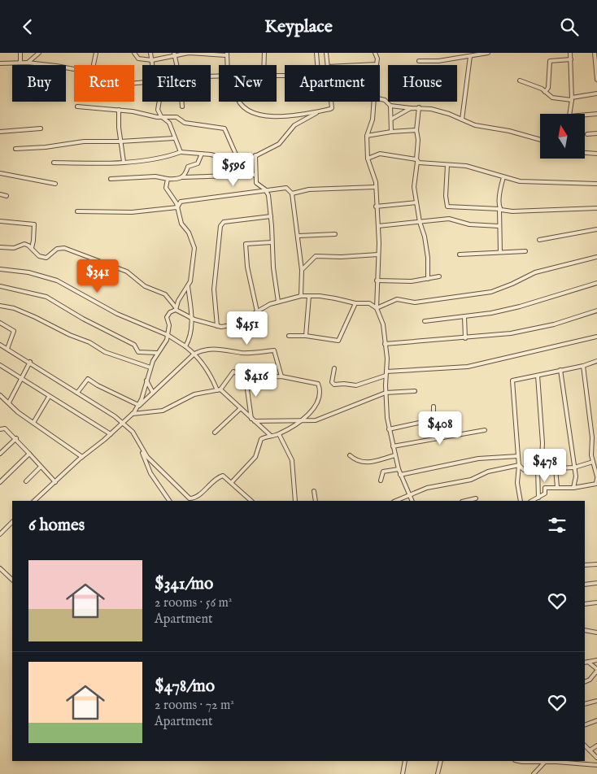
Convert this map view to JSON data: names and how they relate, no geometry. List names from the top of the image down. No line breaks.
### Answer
{"north":"top","page":{"header":"Keyplace","chip":["Buy","Rent","Filters","New","Apartment","House"],"price":["$596","$341","$451","$416","$408","$478"],"heading":"6 homes","list":[{"name":"$341/mo","note":"2 rooms · 56 m² · Apartment"},{"name":"$478/mo","note":"2 rooms · 72 m² · Apartment"}]}}
